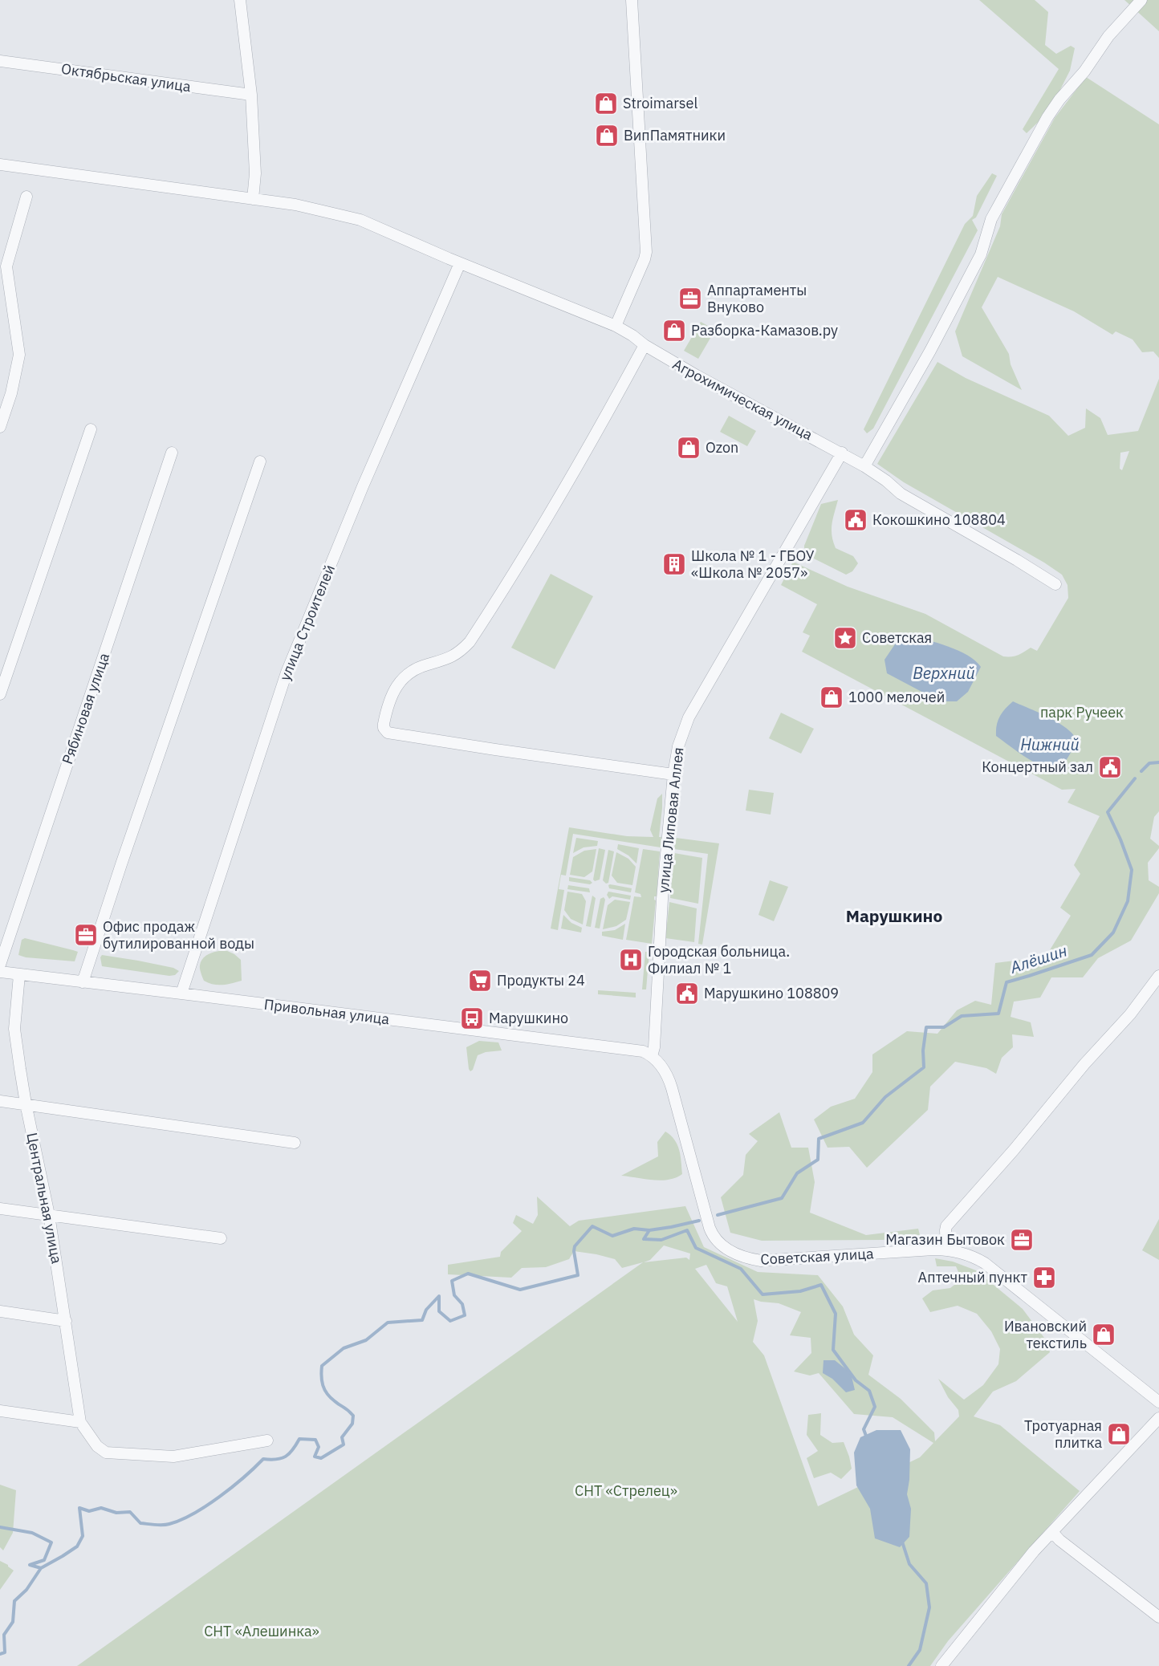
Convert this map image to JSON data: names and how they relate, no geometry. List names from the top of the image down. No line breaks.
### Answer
{"streets":{"street":["Октябрьская улица","Агрохимическая улица","улица Строителей","Рябиновая улица","улица Липовая Аллея","Привольная улица","Центральная улица","Советская улица"]},"crossings":[["Агрохимическая улица","улица Строителей"],["Агрохимическая улица","улица Липовая Аллея"],["улица Строителей","Привольная улица"],["улица Липовая Аллея","Привольная улица"],["улица Липовая Аллея","Советская улица"],["Привольная улица","Центральная улица"],["Привольная улица","Советская улица"]],"districts":["Марушкино"],"water":["Верхний","Нижний","Алёшин"],"parks":["парк Ручеек","СНТ «Стрелец»","СНТ «Алешинка»"],"places":{"shop":["Stroimarsel","ВипПамятники","Разборка-Камазов.ру","Ozon","1000 мелочей","Ивановский текстиль","Тротуарная плитка"],"office":["Аппартаменты Внуково","Офис продаж бутилированной воды","Магазин Бытовок"],"public building":["Кокошкино 108804","Концертный зал","Марушкино 108809"],"building":["Школа № 1 - ГБОУ «Школа № 2057»"],"place":["Советская"],"hospital":["Городская больница. Филиал № 1"],"supermarket":["Продукты 24"],"bus stop":["Марушкино"],"pharmacy":["Аптечный пункт"]}}
